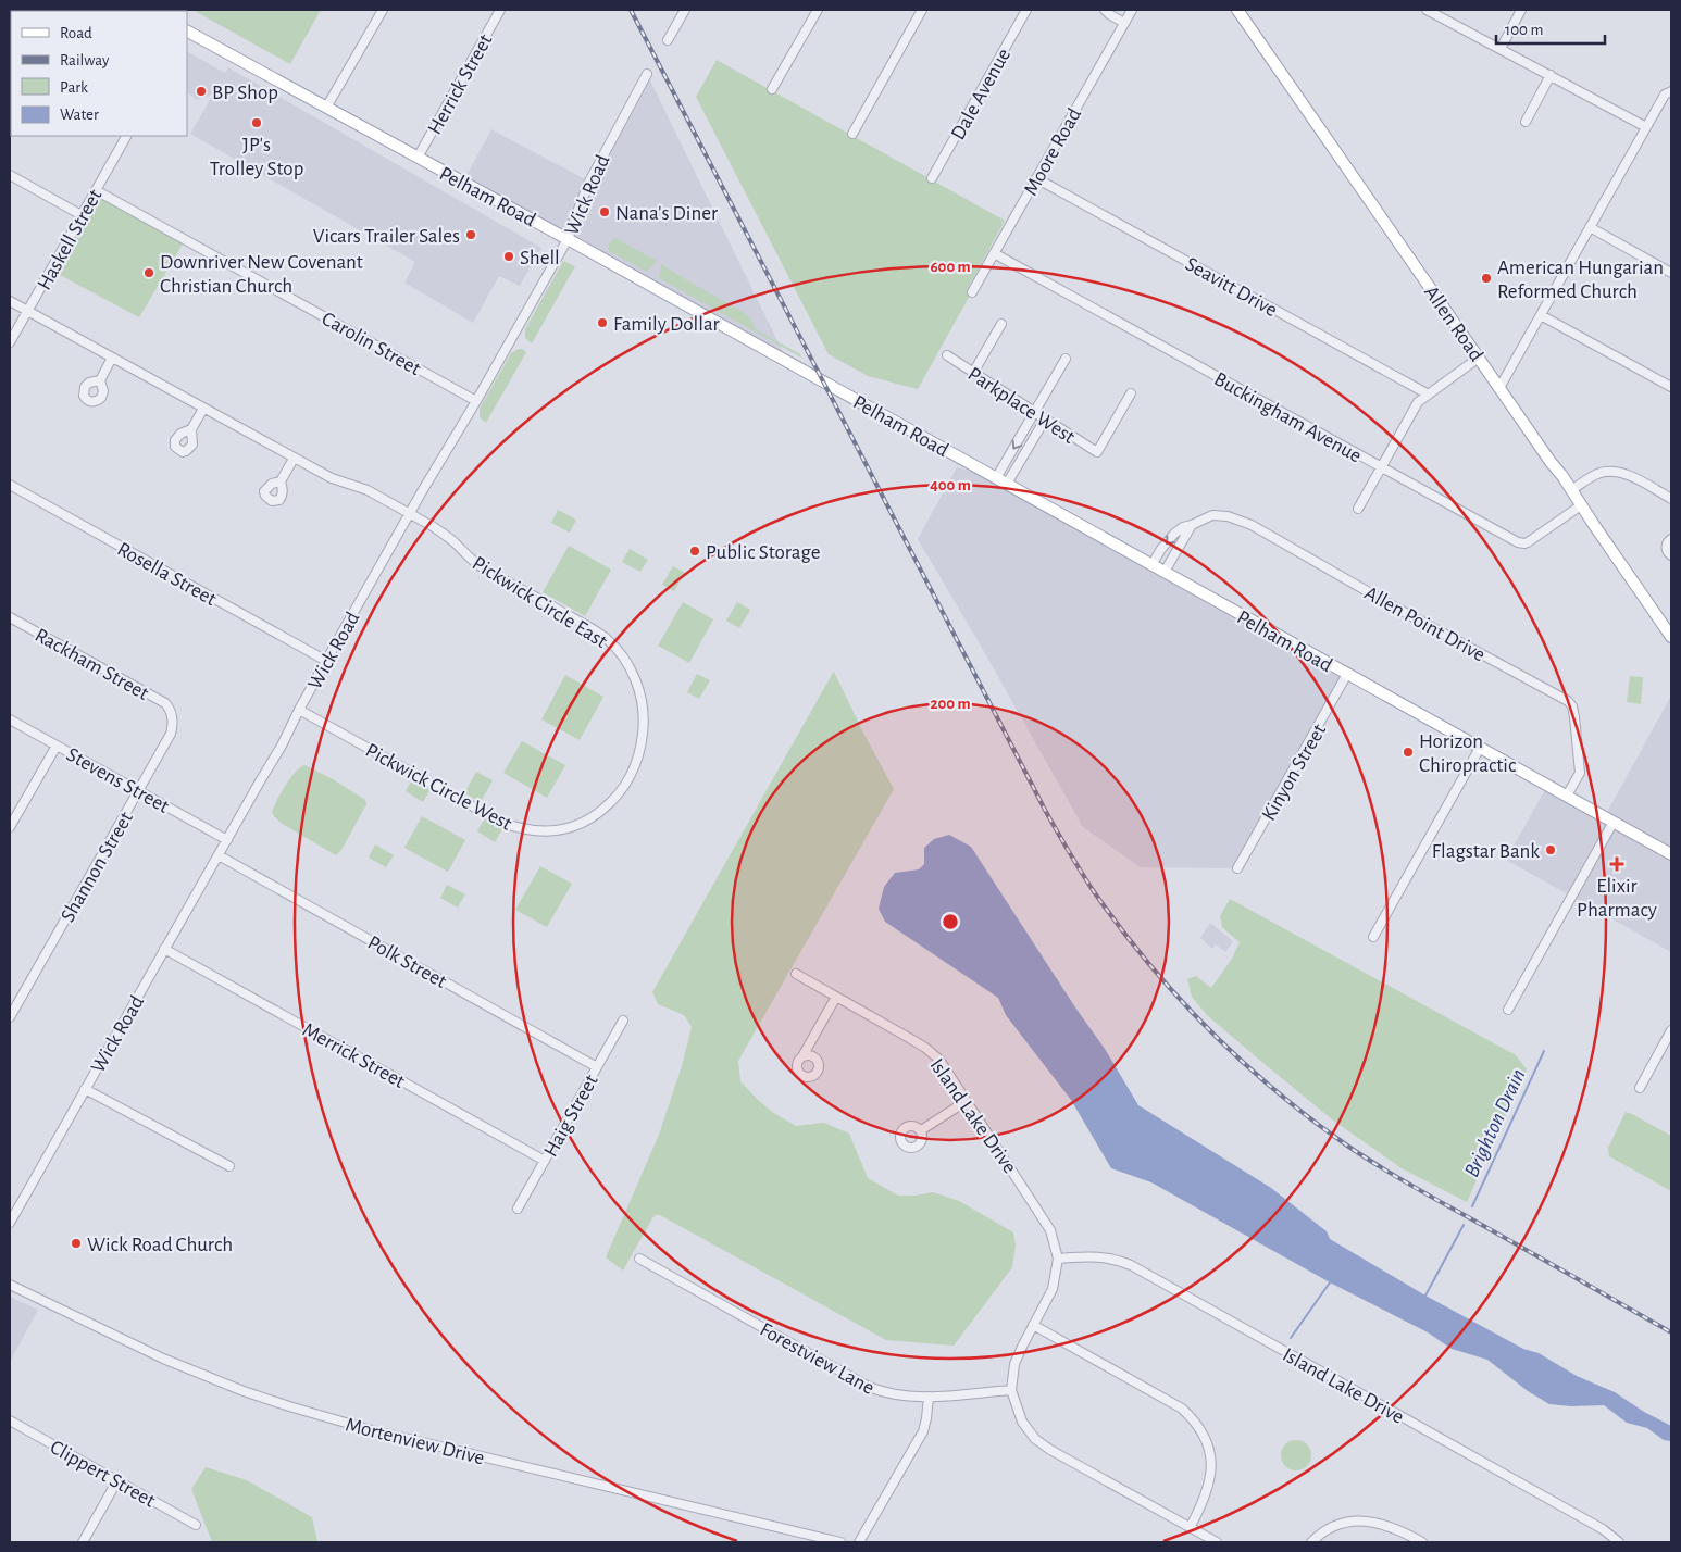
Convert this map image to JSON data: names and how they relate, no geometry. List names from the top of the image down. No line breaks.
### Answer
{"streets":{"main road":["Pelham Road","Allen Road"],"street":["Herrick Street","Dale Avenue","Moore Road","Wick Road","Haskell Street","Seavitt Drive","Carolin Street","Parkplace West","Buckingham Avenue","Rosella Street","Pickwick Circle East","Allen Point Drive","Rackham Street","Kinyon Street","Stevens Street","Pickwick Circle West","Shannon Street","Polk Street","Merrick Street","Haig Street","Island Lake Drive","Forestview Lane","Mortenview Drive","Clippert Street"]},"crossings":[["Herrick Street","Pelham Road"],["Moore Road","Seavitt Drive"],["Moore Road","Buckingham Avenue"],["Wick Road","Pelham Road"],["Wick Road","Carolin Street"],["Wick Road","Rosella Street"],["Wick Road","Pickwick Circle East"],["Wick Road","Stevens Street"],["Wick Road","Pickwick Circle West"],["Wick Road","Polk Street"],["Wick Road","Merrick Street"],["Pelham Road","Allen Point Drive"],["Pelham Road","Kinyon Street"],["Haskell Street","Carolin Street"],["Haskell Street","Pickwick Circle East"],["Allen Road","Buckingham Avenue"],["Pickwick Circle East","Pickwick Circle West"],["Rackham Street","Shannon Street"],["Stevens Street","Shannon Street"],["Polk Street","Haig Street"],["Merrick Street","Haig Street"],["Island Lake Drive","Forestview Lane"]],"water":["Brighton Drain"],"places":{"other":["BP Shop","JP's Trolley Stop","Nana's Diner","Vicars Trailer Sales","Shell","Downriver New Covenant Christian Church","American Hungarian Reformed Church","Family Dollar","Public Storage","Horizon Chiropractic","Flagstar Bank","Wick Road Church"],"health":["Elixir Pharmacy"]},"legend":["Road","Railway","Park","Water"],"scale_bar":"100 m","rings":["600 m","400 m","200 m"]}
